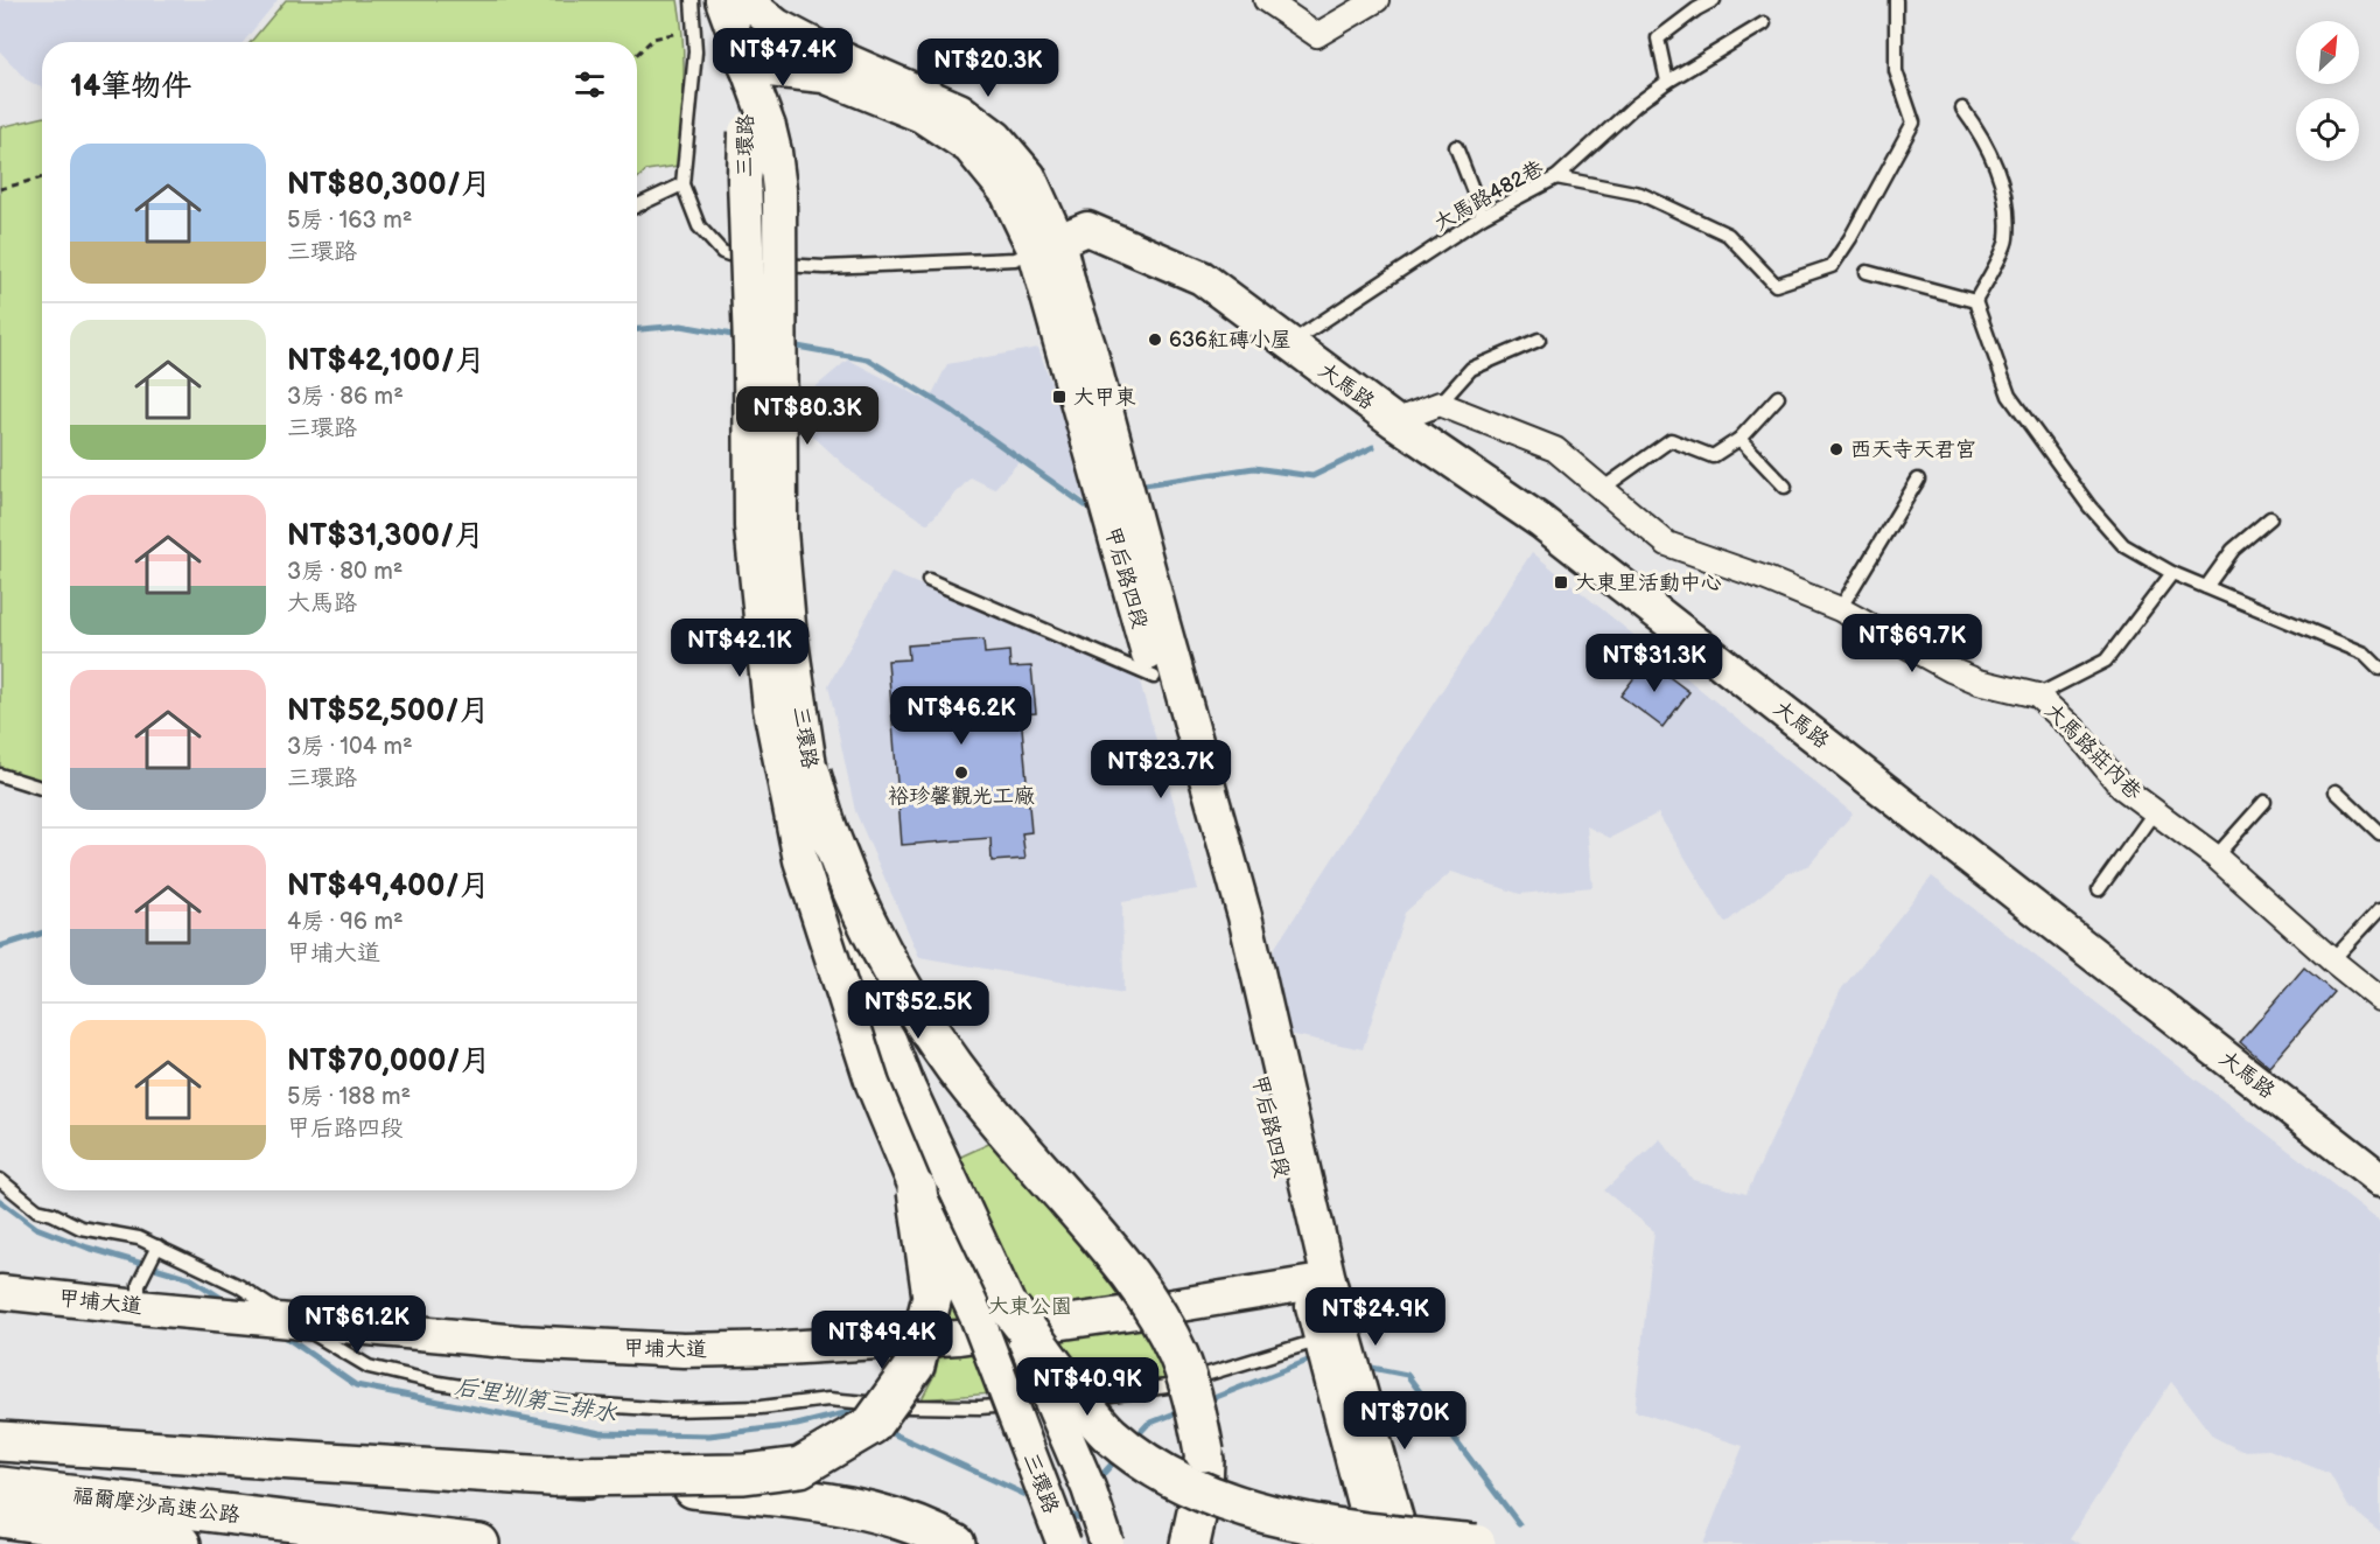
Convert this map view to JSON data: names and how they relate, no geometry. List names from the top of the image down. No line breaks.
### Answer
{"streets":{"highway":["福爾摩沙高速公路"],"street":["三環路","大馬路","甲后路四段","大馬路莊內巷","甲埔大道"],"lane":["大馬路482巷"]},"crossings":[["三環路","甲后路四段"],["大馬路482巷","大馬路"],["大馬路","甲后路四段"],["甲后路四段","甲埔大道"]],"water":["后里圳第三排水"],"parks":["大東公園"],"places":{"other":["636紅磚小屋","西天寺天君宮","裕珍馨觀光工廠"],"transit":["大甲東","大東里活動中心"]},"north":"top right","page":{"price":["NT$47.4K","NT$20.3K","NT$80.3K","NT$69.7K","NT$42.1K","NT$31.3K","NT$46.2K","NT$23.7K","NT$52.5K","NT$24.9K","NT$61.2K","NT$49.4K","NT$40.9K","NT$70K"],"heading":"14筆物件","list":[{"name":"NT$80,300/月","note":"5房 · 163 m² · 三環路"},{"name":"NT$42,100/月","note":"3房 · 86 m² · 三環路"},{"name":"NT$31,300/月","note":"3房 · 80 m² · 大馬路"},{"name":"NT$52,500/月","note":"3房 · 104 m² · 三環路"},{"name":"NT$49,400/月","note":"4房 · 96 m² · 甲埔大道"},{"name":"NT$70,000/月","note":"5房 · 188 m² · 甲后路四段"}]}}
